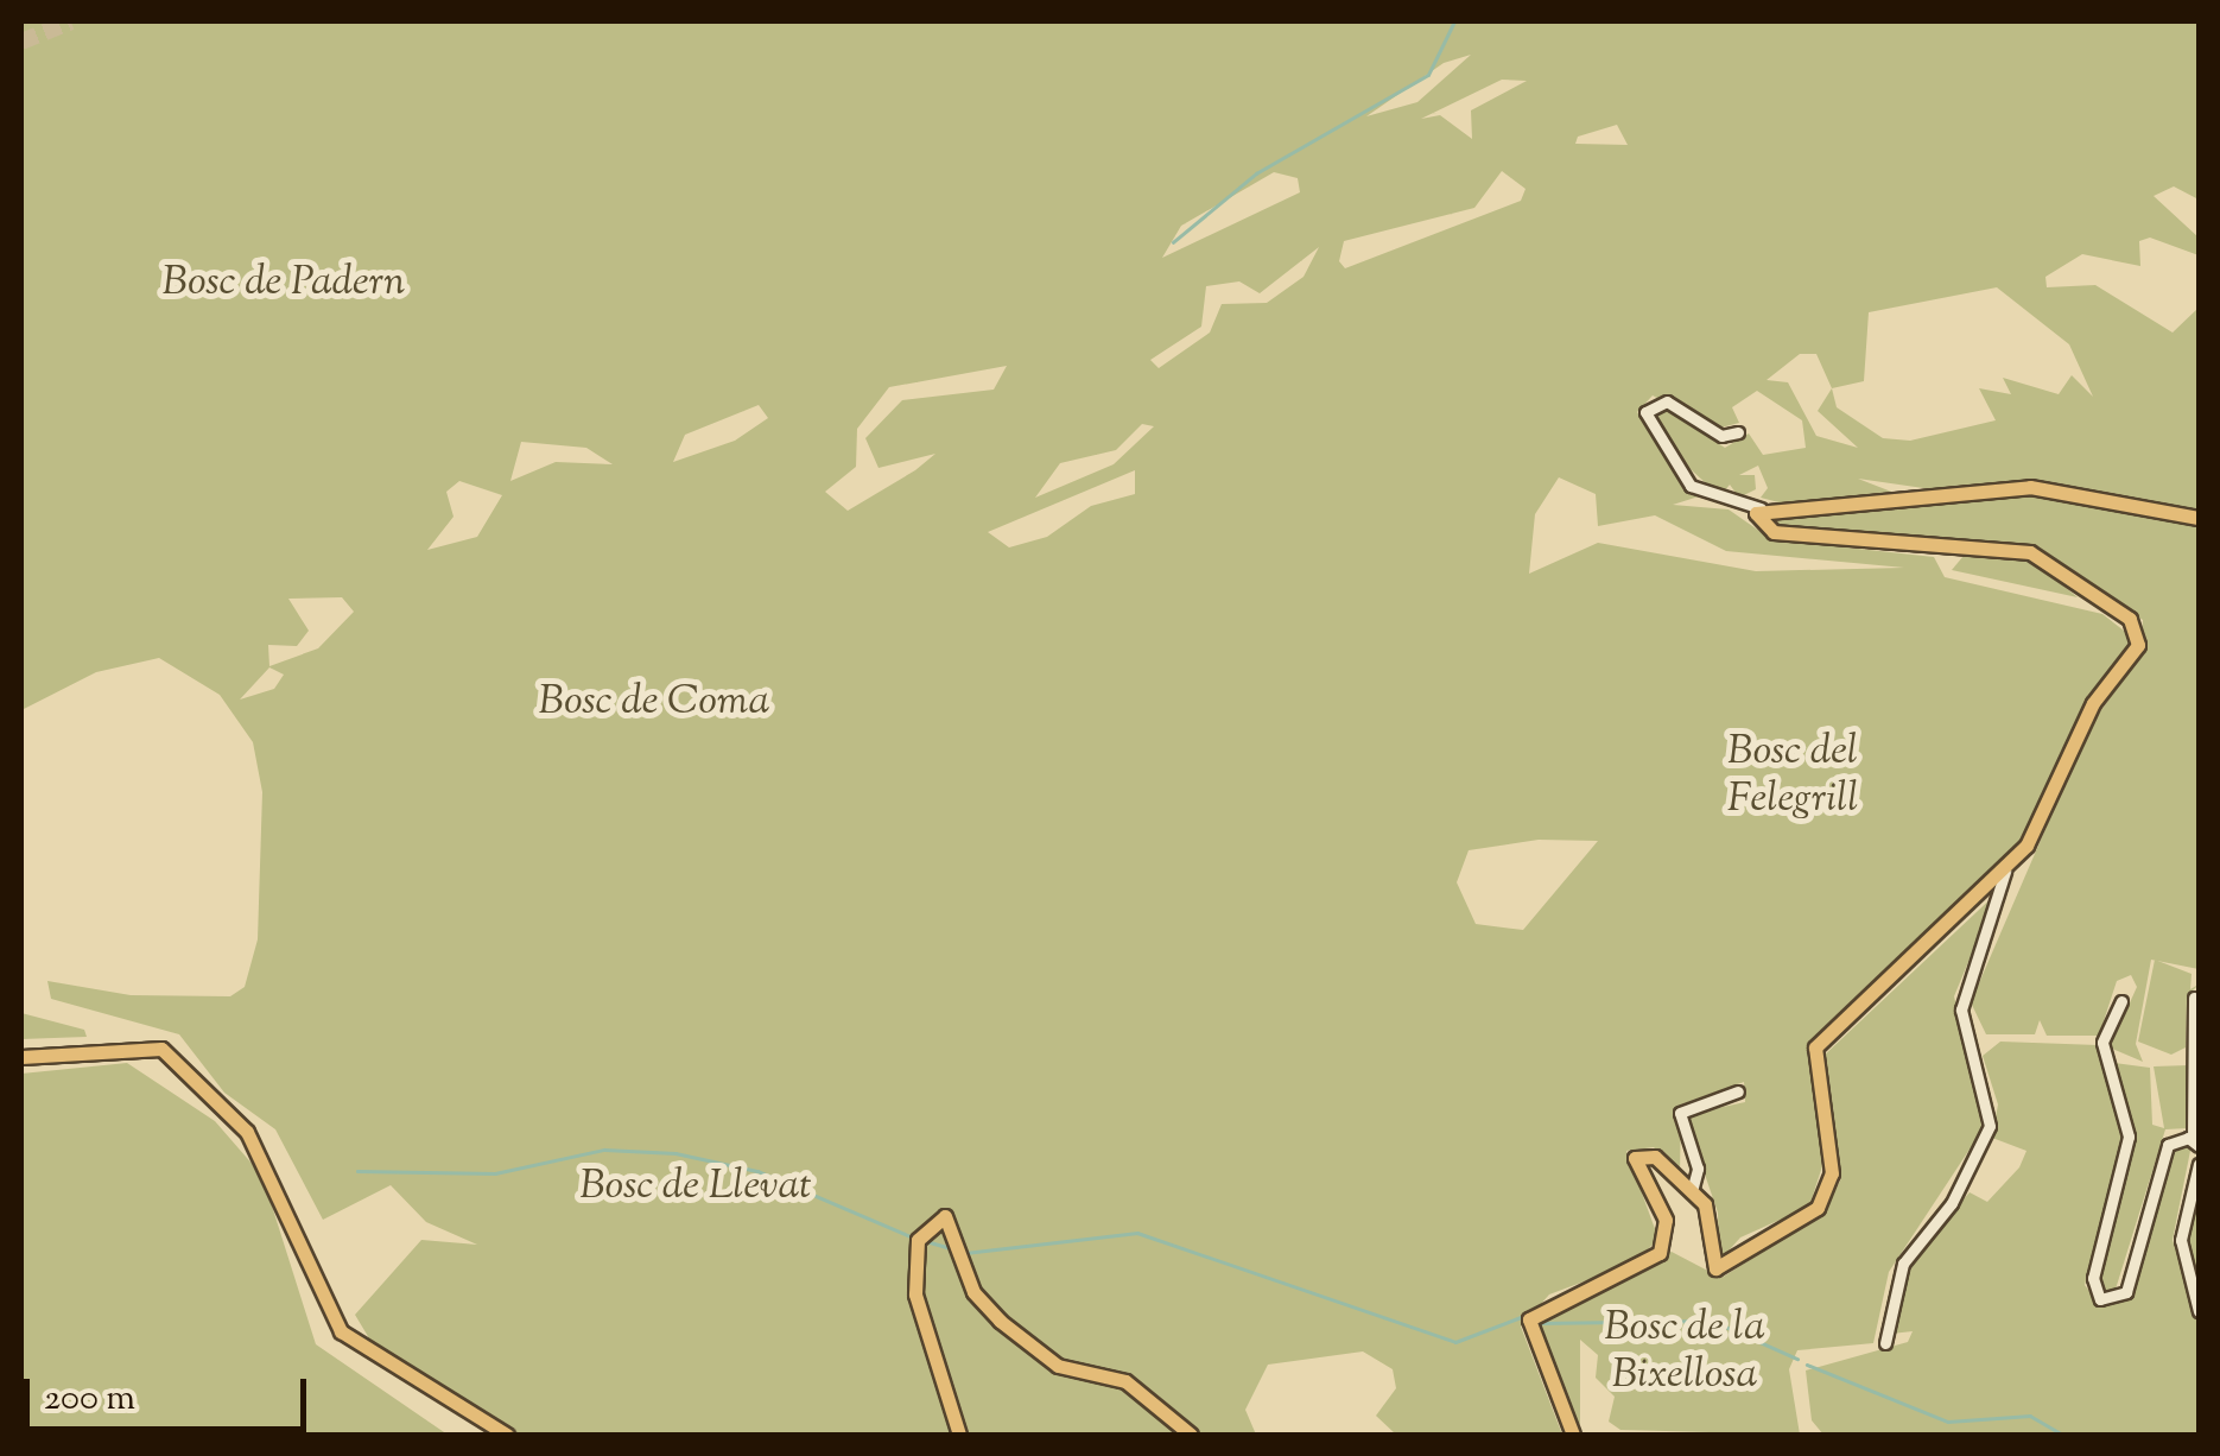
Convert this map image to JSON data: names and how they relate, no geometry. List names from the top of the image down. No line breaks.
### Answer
{"parks":["Bosc de Padern","Bosc de Coma","Bosc del Felegrill","Bosc de Llevat","Bosc de la Bixellosa"],"scale_bar":"200 m"}
